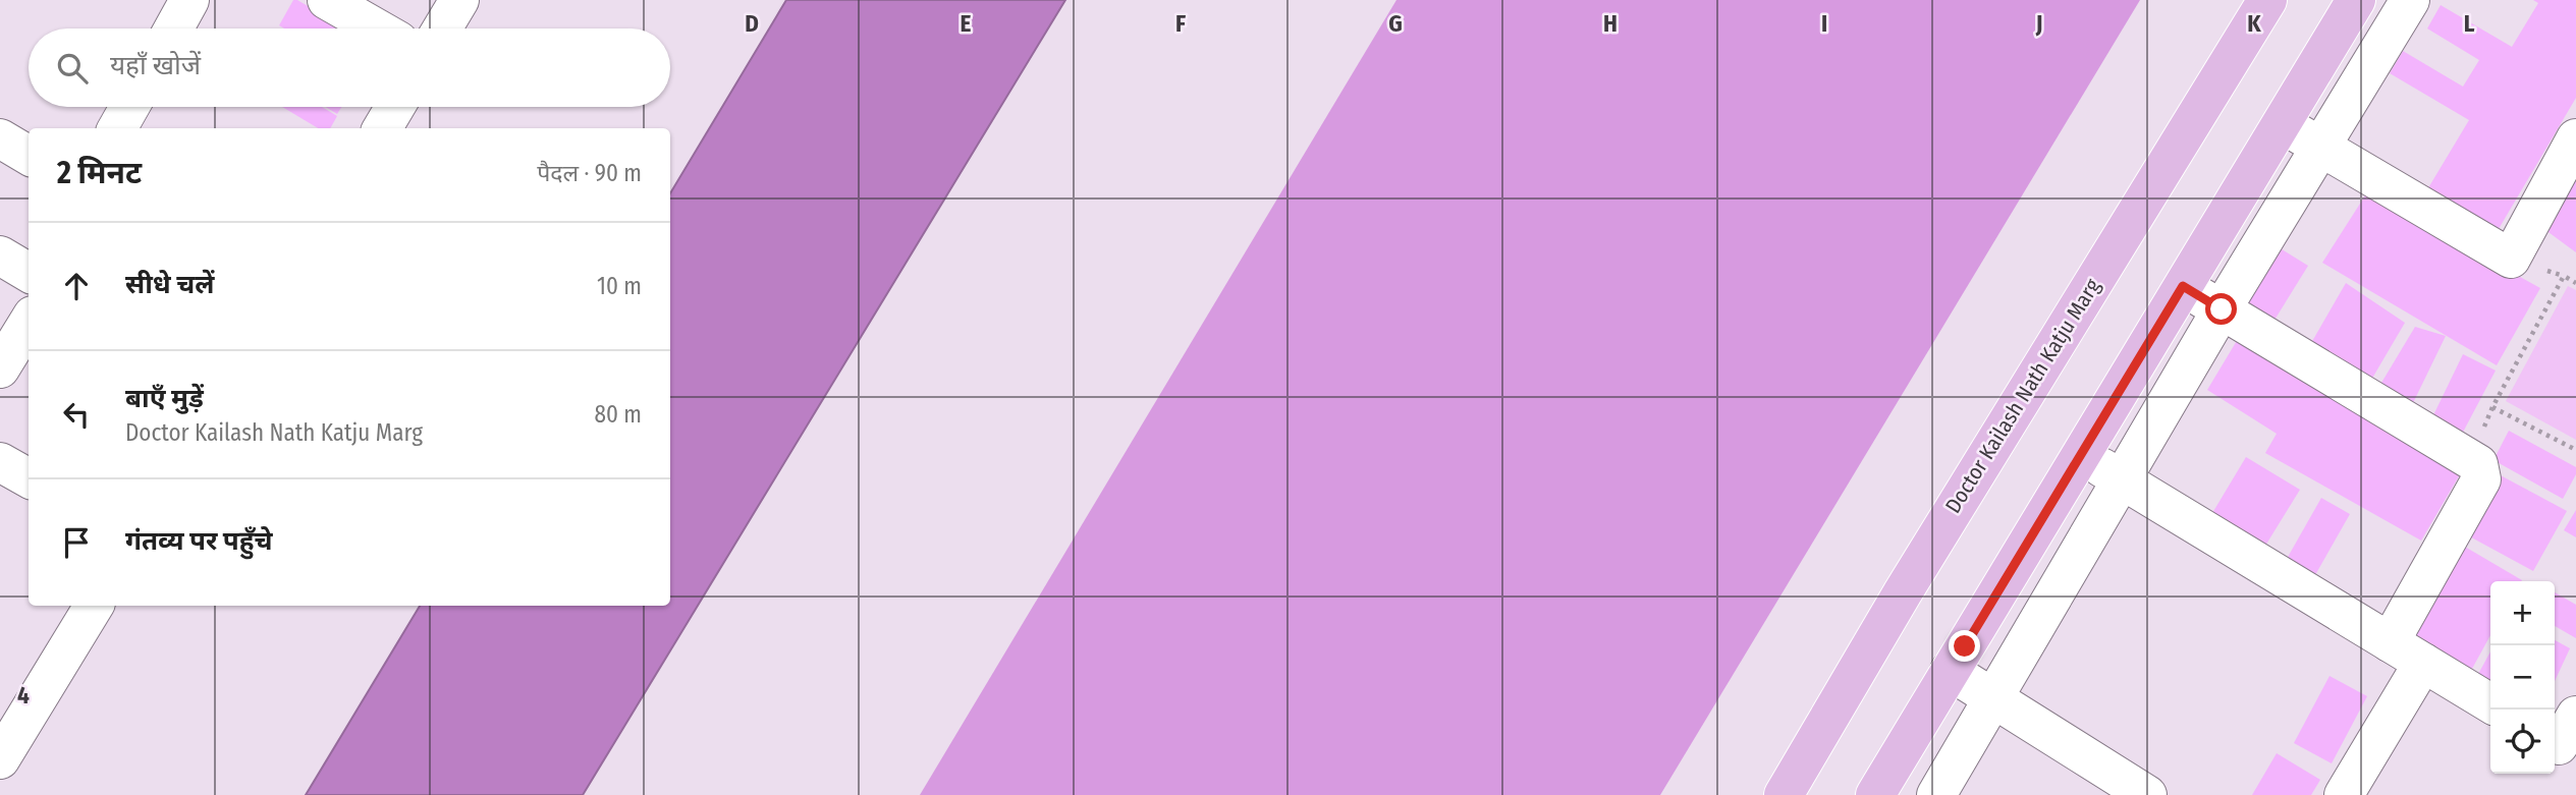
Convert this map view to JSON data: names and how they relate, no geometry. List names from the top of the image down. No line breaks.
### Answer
{"streets":{"main road":["Doctor Kailash Nath Katju Marg"]},"page":{"search":"यहाँ खोजें","heading":["2 मिनट","पैदल · 90 m"],"list":[["सीधे चलें","10 m"],["बाएँ मुड़ें","Doctor Kailash Nath Katju Marg","80 m"],"गंतव्य पर पहुँचे"],"map_buttons":["+","−"]},"grid":{"columns":["D","E","F","G","H","I","J","K","L"],"rows":["4"]}}
